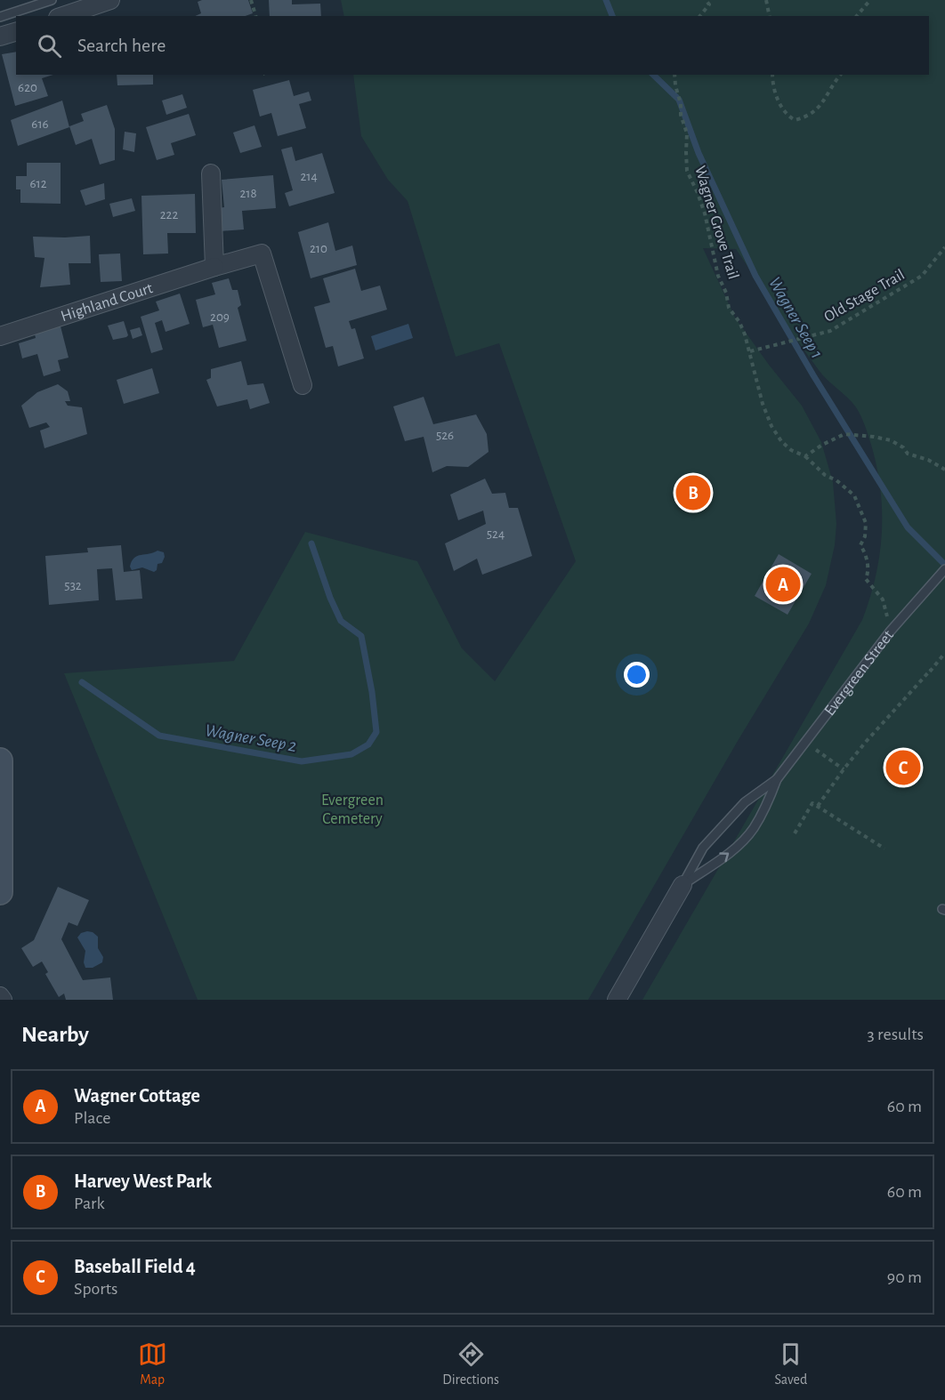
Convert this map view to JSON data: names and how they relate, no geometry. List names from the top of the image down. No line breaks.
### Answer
{"streets":{"street":["Highland Court","Evergreen Street"],"path":["Wagner Grove Trail","Old Stage Trail"]},"crossings":[["Wagner Grove Trail","Old Stage Trail"],["Wagner Grove Trail","Evergreen Street"]],"water":["Wagner Seep 1","Wagner Seep 2"],"parks":["Evergreen Cemetery"],"house_numbers":["620","616","214","612","218","222","210","209","526","524","532"],"page":{"search":"Search here","pins":["B","A","C"],"heading":["Nearby","3 results"],"list":[{"mark":"A","name":"Wagner Cottage","note":"Place","value":"60 m"},{"mark":"B","name":"Harvey West Park","note":"Park","value":"60 m"},{"mark":"C","name":"Baseball Field 4","note":"Sports","value":"90 m"}],"nav":["Map","Directions","Saved"]}}
